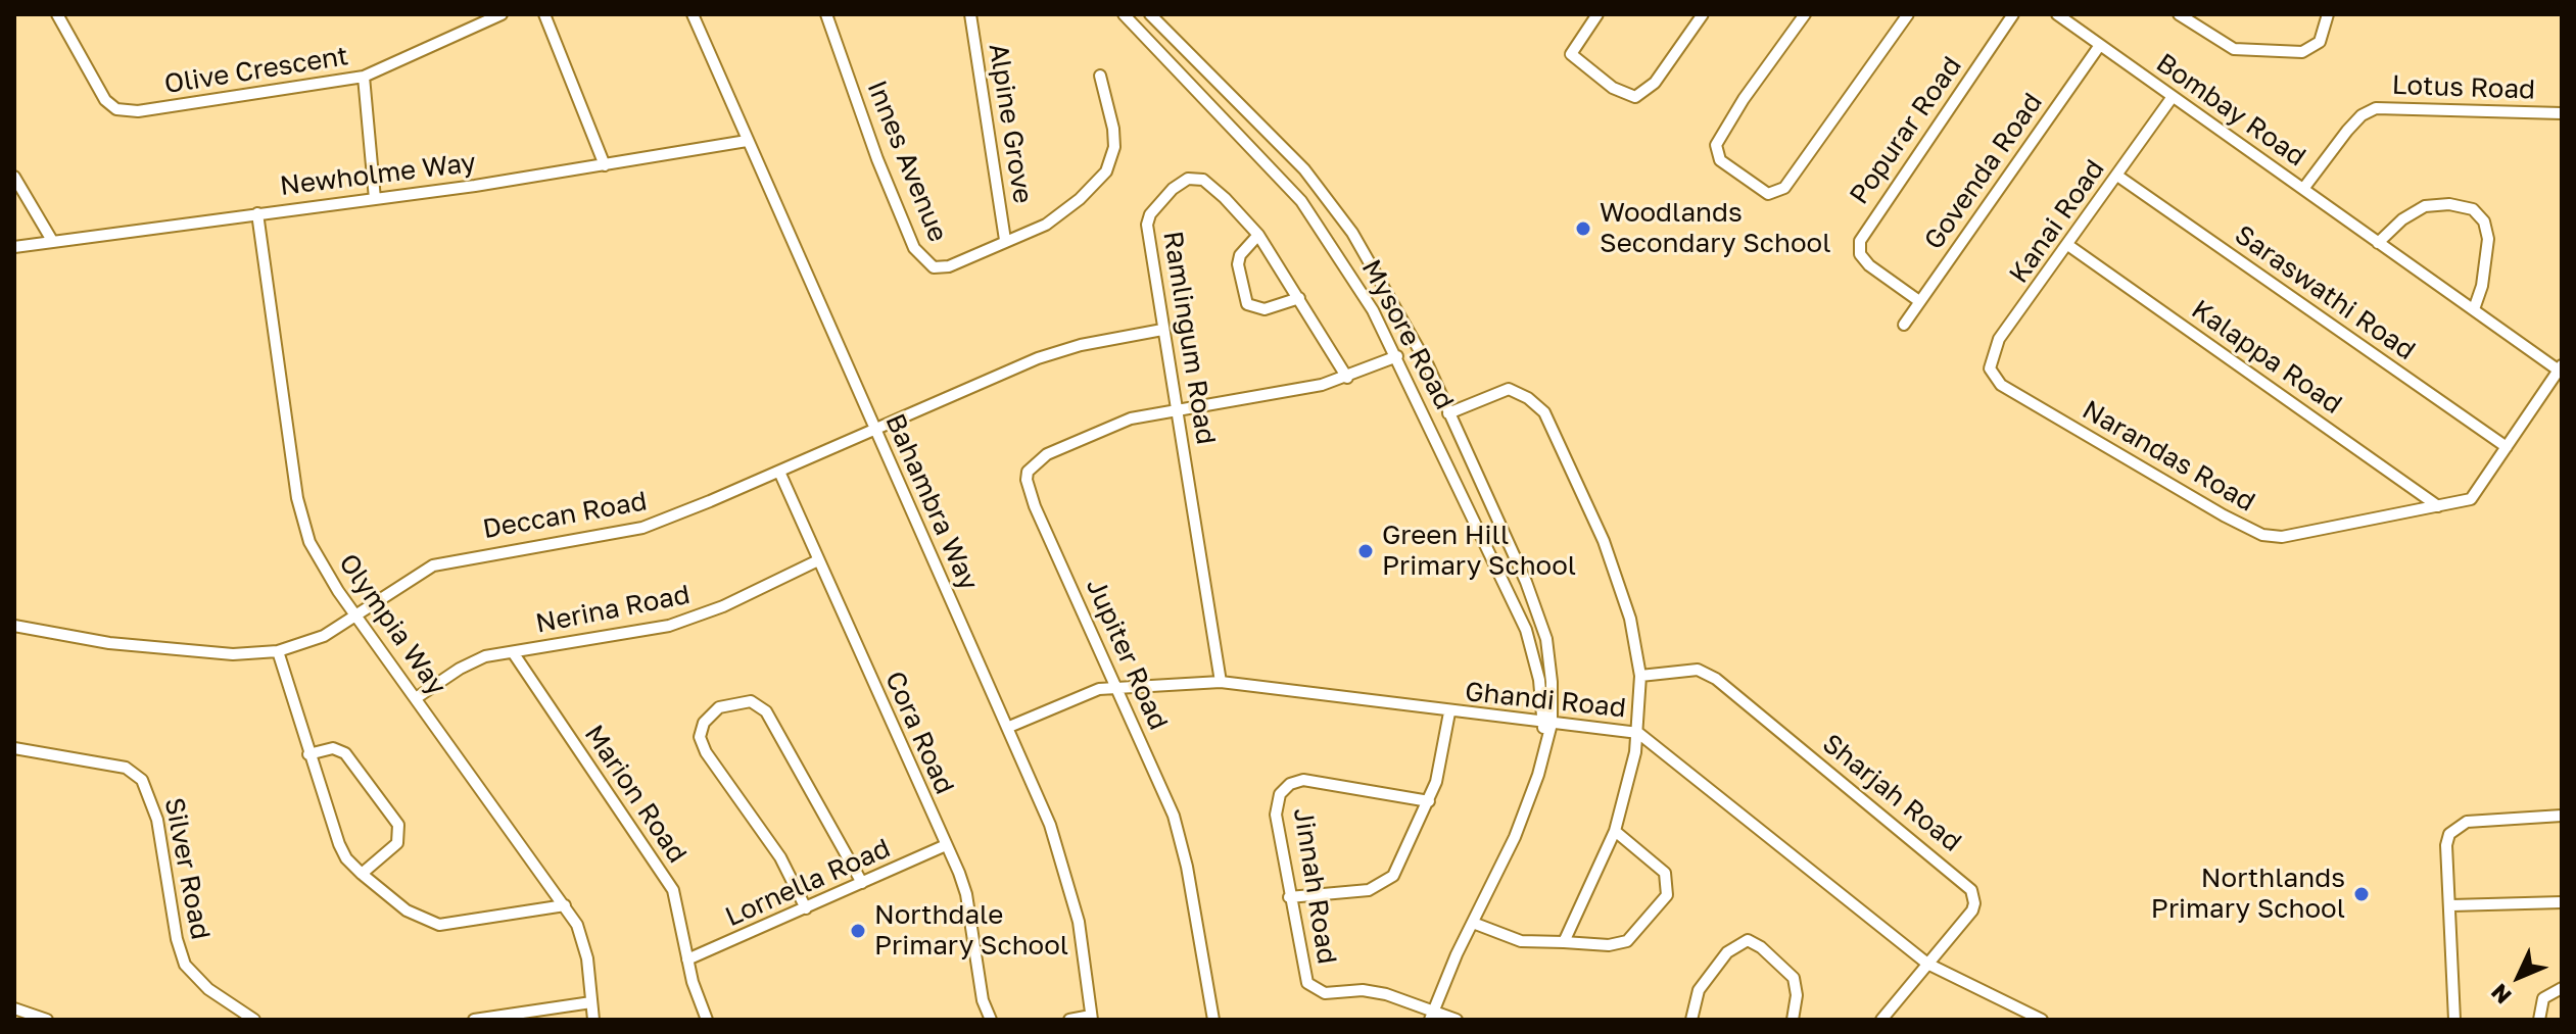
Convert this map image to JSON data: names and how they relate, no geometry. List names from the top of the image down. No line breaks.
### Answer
{"streets":{"street":["Olive Crescent","Lotus Road","Bombay Road","Alpine Grove","Popurar Road","Innes Avenue","Govenda Road","Newholme Way","Kanai Road","Saraswathi Road","Mysore Road","Ramlingum Road","Kalappa Road","Narandas Road","Bahambra Way","Deccan Road","Nerina Road","Olympia Way","Jupiter Road","Ghandi Road","Cora Road","Sharjah Road","Marion Road","Silver Road","Lornella Road","Jinnah Road"]},"crossings":[["Lotus Road","Bombay Road"],["Bombay Road","Govenda Road"],["Bombay Road","Kanai Road"],["Bombay Road","Narandas Road"],["Alpine Grove","Innes Avenue"],["Popurar Road","Govenda Road"],["Newholme Way","Bahambra Way"],["Newholme Way","Olympia Way"],["Kanai Road","Saraswathi Road"],["Kanai Road","Kalappa Road"],["Kanai Road","Narandas Road"],["Saraswathi Road","Narandas Road"],["Mysore Road","Ghandi Road"],["Mysore Road","Jinnah Road"],["Ramlingum Road","Deccan Road"],["Ramlingum Road","Jupiter Road"],["Ramlingum Road","Ghandi Road"],["Kalappa Road","Narandas Road"],["Bahambra Way","Deccan Road"],["Bahambra Way","Ghandi Road"],["Deccan Road","Olympia Way"],["Deccan Road","Cora Road"],["Nerina Road","Olympia Way"],["Nerina Road","Cora Road"],["Nerina Road","Marion Road"],["Jupiter Road","Ghandi Road"],["Ghandi Road","Sharjah Road"],["Cora Road","Lornella Road"],["Marion Road","Lornella Road"]],"places":["Woodlands Secondary School","Green Hill Primary School","Northlands Primary School","Northdale Primary School"],"north":"bottom left"}
